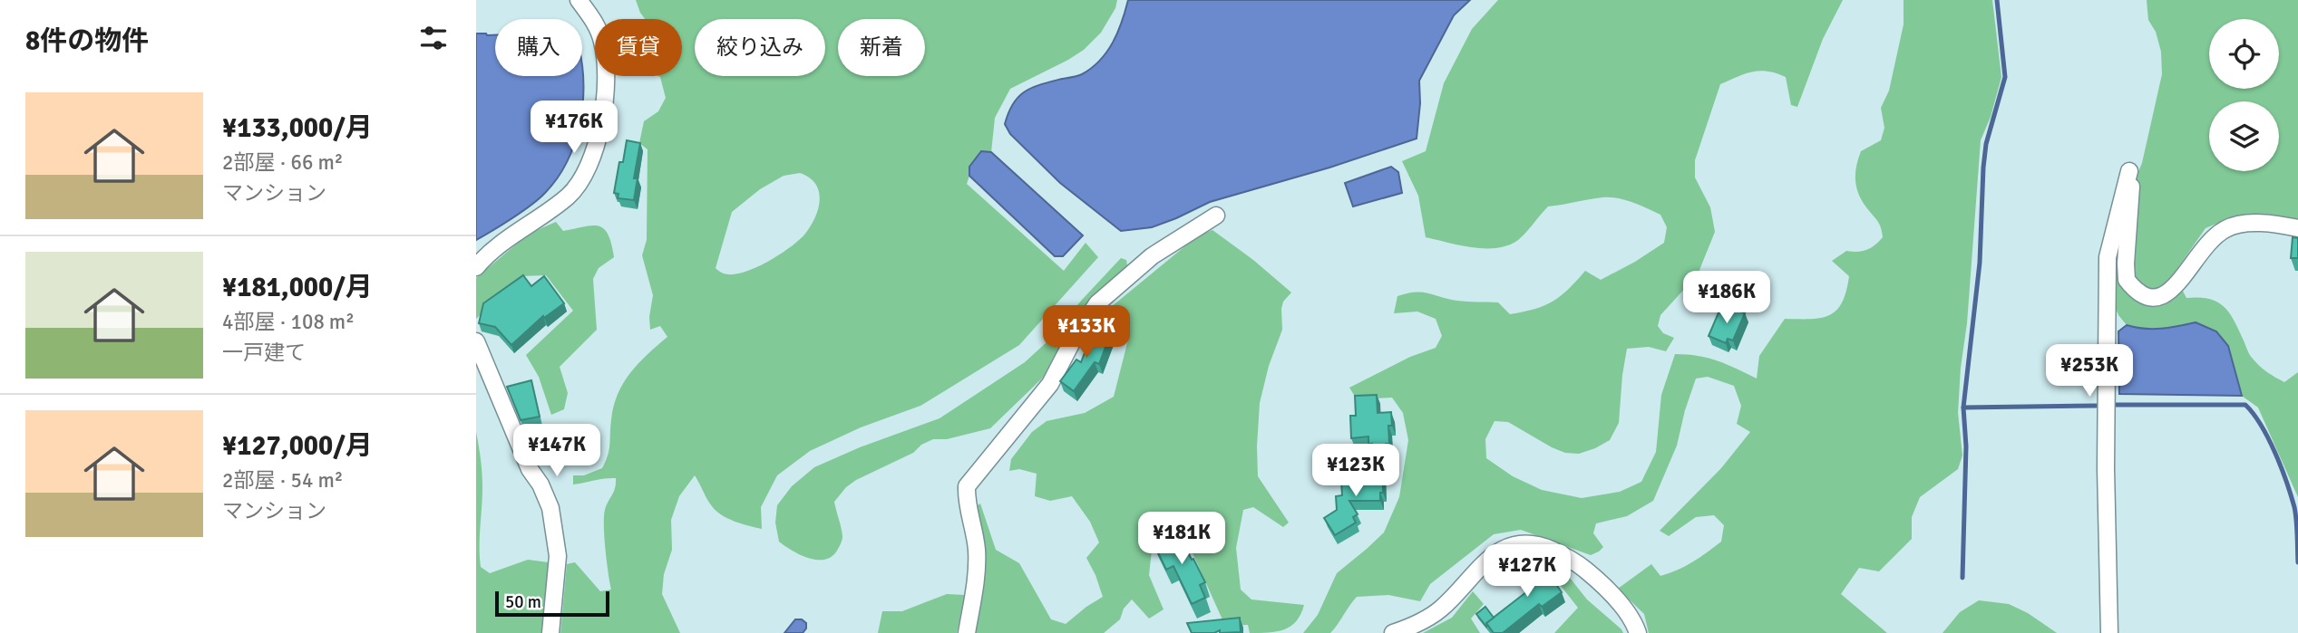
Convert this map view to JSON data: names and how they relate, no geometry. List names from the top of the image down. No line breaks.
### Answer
{"scale_bar":"50 m","page":{"heading":"8件の物件","chip":["購入","賃貸","絞り込み","新着"],"list":[{"name":"¥133,000/月","note":"2部屋 · 66 m² · マンション"},{"name":"¥181,000/月","note":"4部屋 · 108 m² · 一戸建て"},{"name":"¥127,000/月","note":"2部屋 · 54 m² · マンション"}],"price":["¥176K","¥186K","¥133K","¥253K","¥147K","¥123K","¥181K","¥127K"],"scale":"50 m"}}
